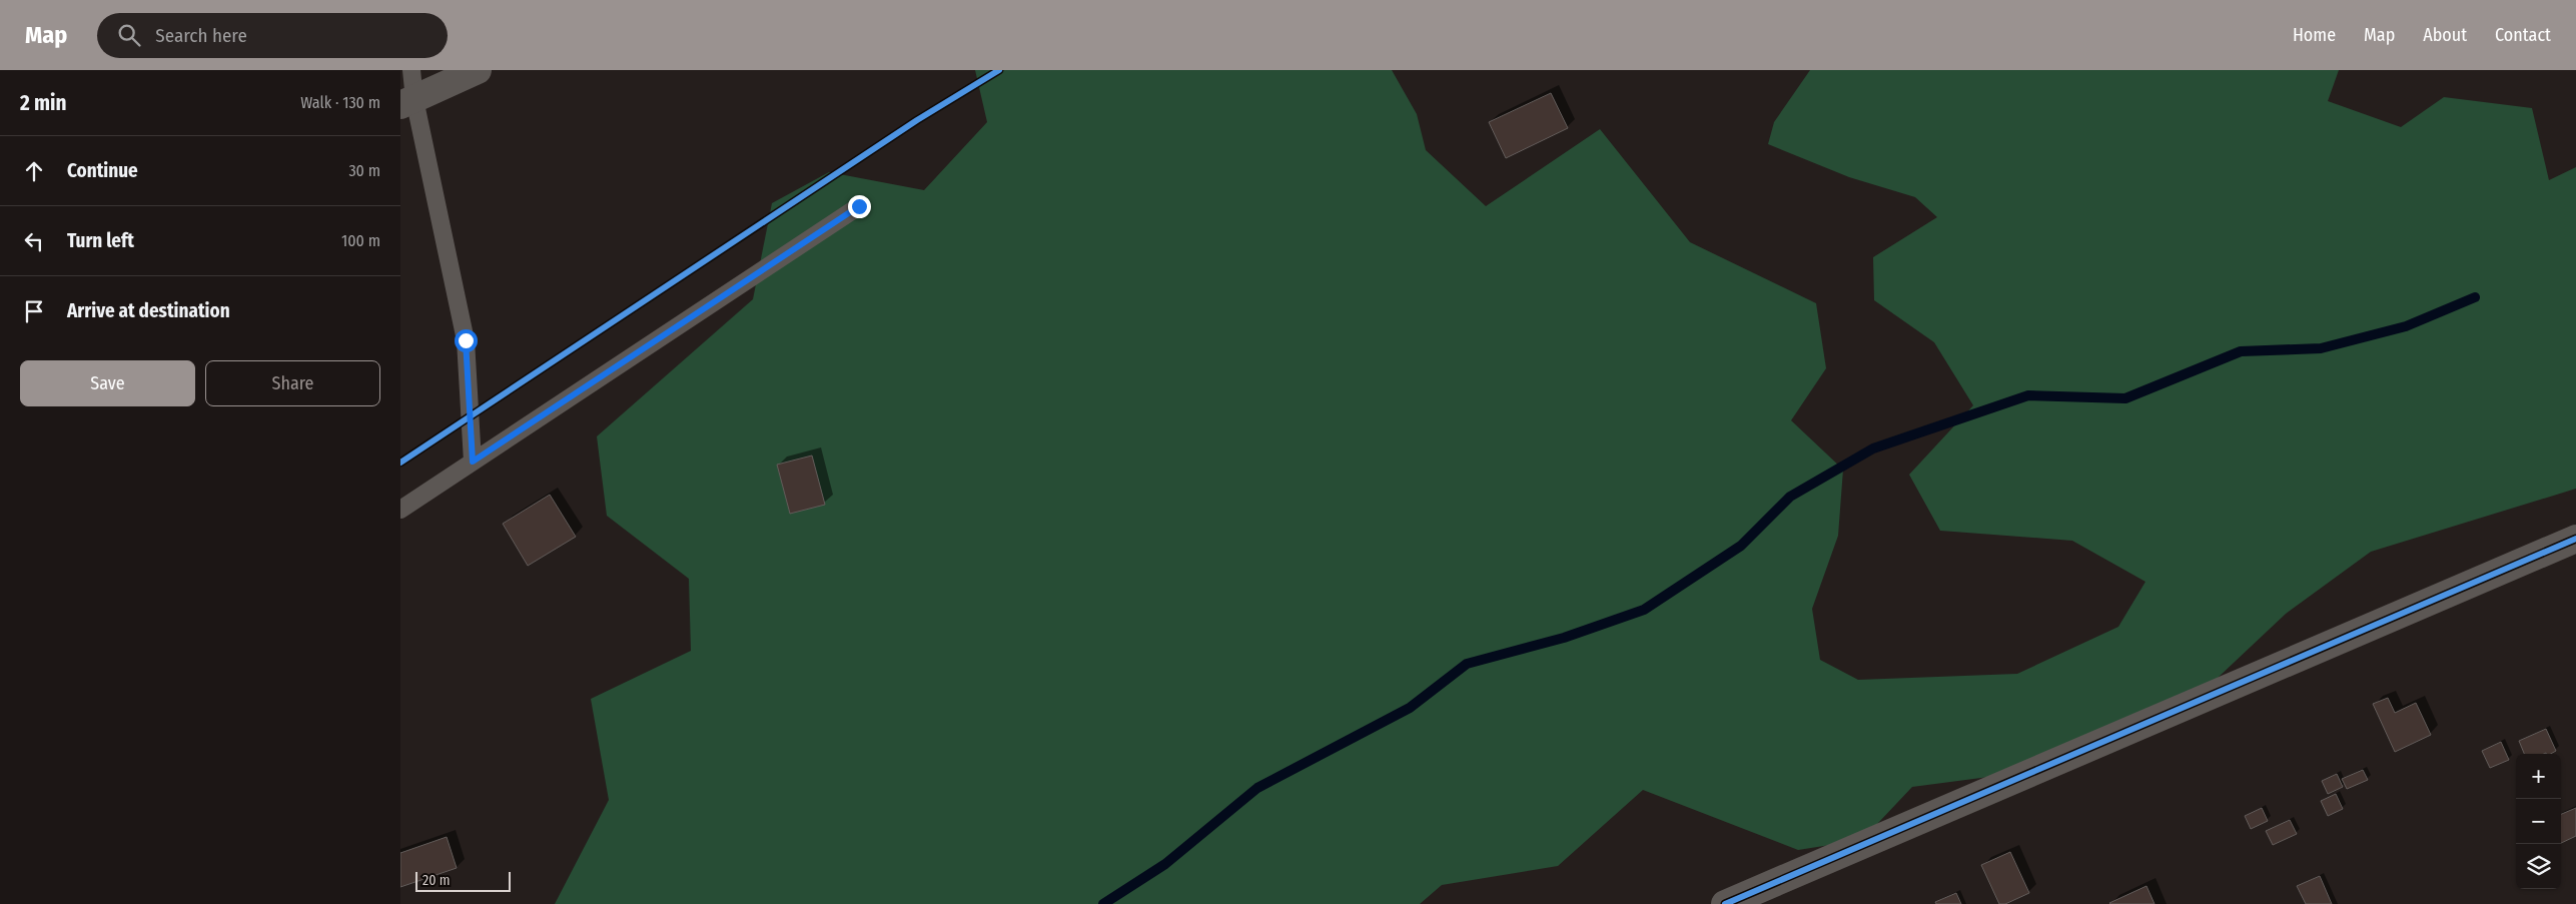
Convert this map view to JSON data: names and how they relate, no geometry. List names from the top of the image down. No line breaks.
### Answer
{"scale_bar":"20 m","page":{"header":"Map","search":"Search here","nav":["Home","Map","About","Contact"],"heading":["2 min","Walk · 130 m"],"list":[["Continue","30 m"],["Turn left","100 m"],"Arrive at destination"],"buttons":["Save","Share"],"map_buttons":["+","−"],"scale":"20 m"}}
